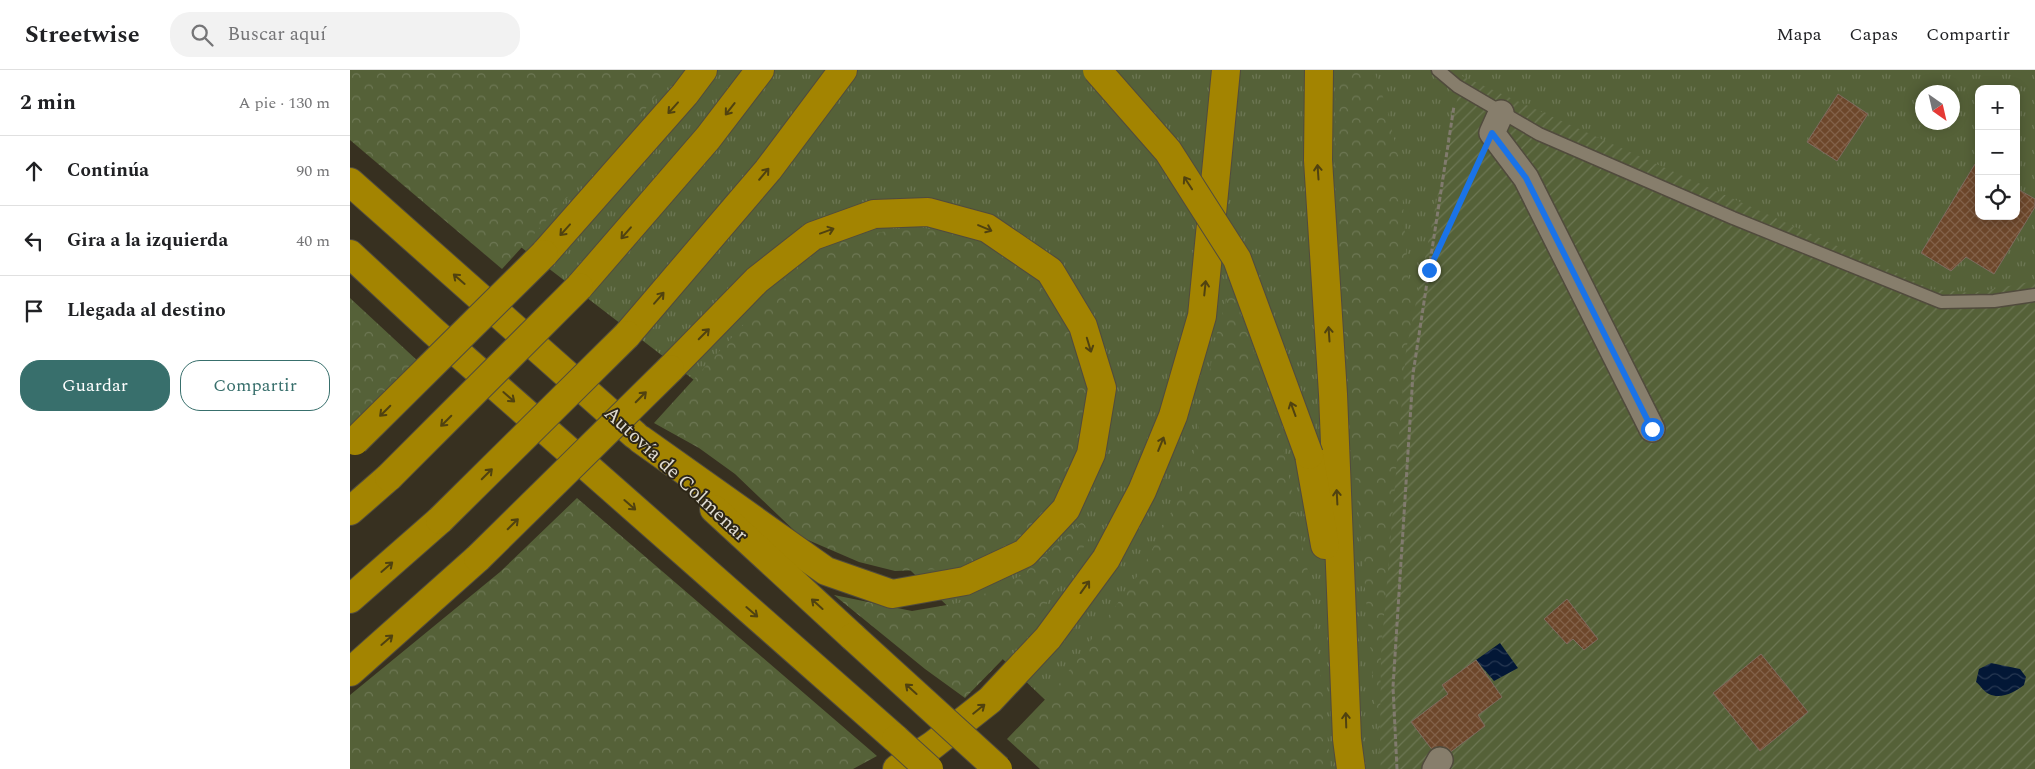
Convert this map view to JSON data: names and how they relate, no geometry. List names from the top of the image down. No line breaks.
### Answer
{"streets":{"highway":["Autovía de Colmenar"]},"north":"bottom right","page":{"header":"Streetwise","search":"Buscar aquí","nav":["Mapa","Capas","Compartir"],"heading":["2 min","A pie · 130 m"],"map_buttons":["+","−"],"list":[["Continúa","90 m"],["Gira a la izquierda","40 m"],"Llegada al destino"],"buttons":["Guardar","Compartir"]}}
